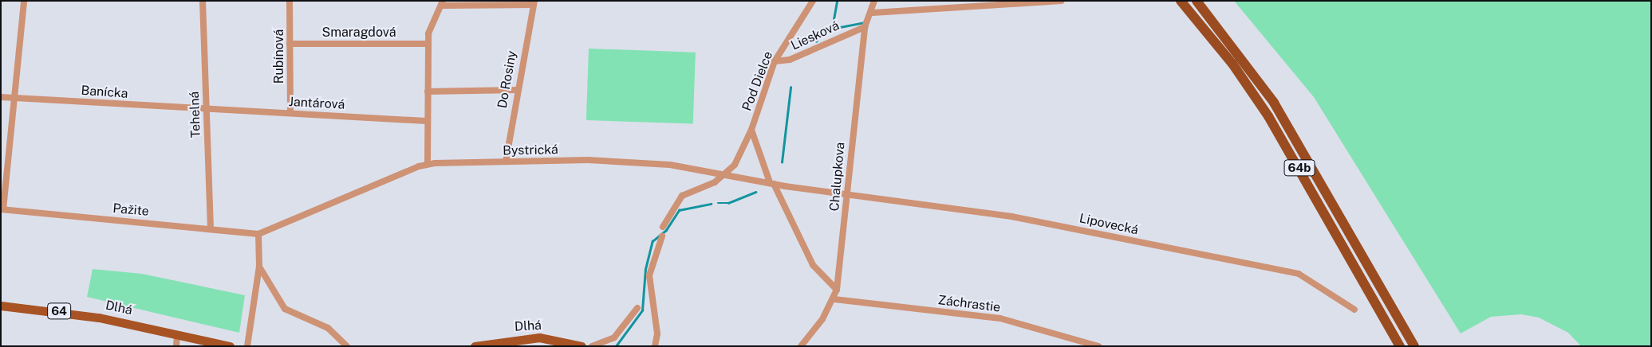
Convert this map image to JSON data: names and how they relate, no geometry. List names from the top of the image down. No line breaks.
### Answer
{"streets":{"highway":["64b"],"main road":["Dlhá","64"],"street":["Smaragdová","Liesková","Rubínová","Do Rosiny","Pod Dielce","Banícka","Jantárová","Tehelná","Bystrická","Chalupkova","Pažite","Lipovecká","Záchrastie"]},"crossings":[["Smaragdová","Rubínová"],["Liesková","Pod Dielce"],["Liesková","Chalupkova"],["Rubínová","Jantárová"],["Do Rosiny","Bystrická"],["Pod Dielce","Bystrická"],["Pod Dielce","Chalupkova"],["Banícka","Jantárová"],["Banícka","Tehelná"],["Jantárová","Tehelná"],["Tehelná","Pažite"],["Bystrická","Chalupkova"],["Bystrická","Pažite"],["Bystrická","Lipovecká"],["Chalupkova","Lipovecká"],["Chalupkova","Záchrastie"]]}
